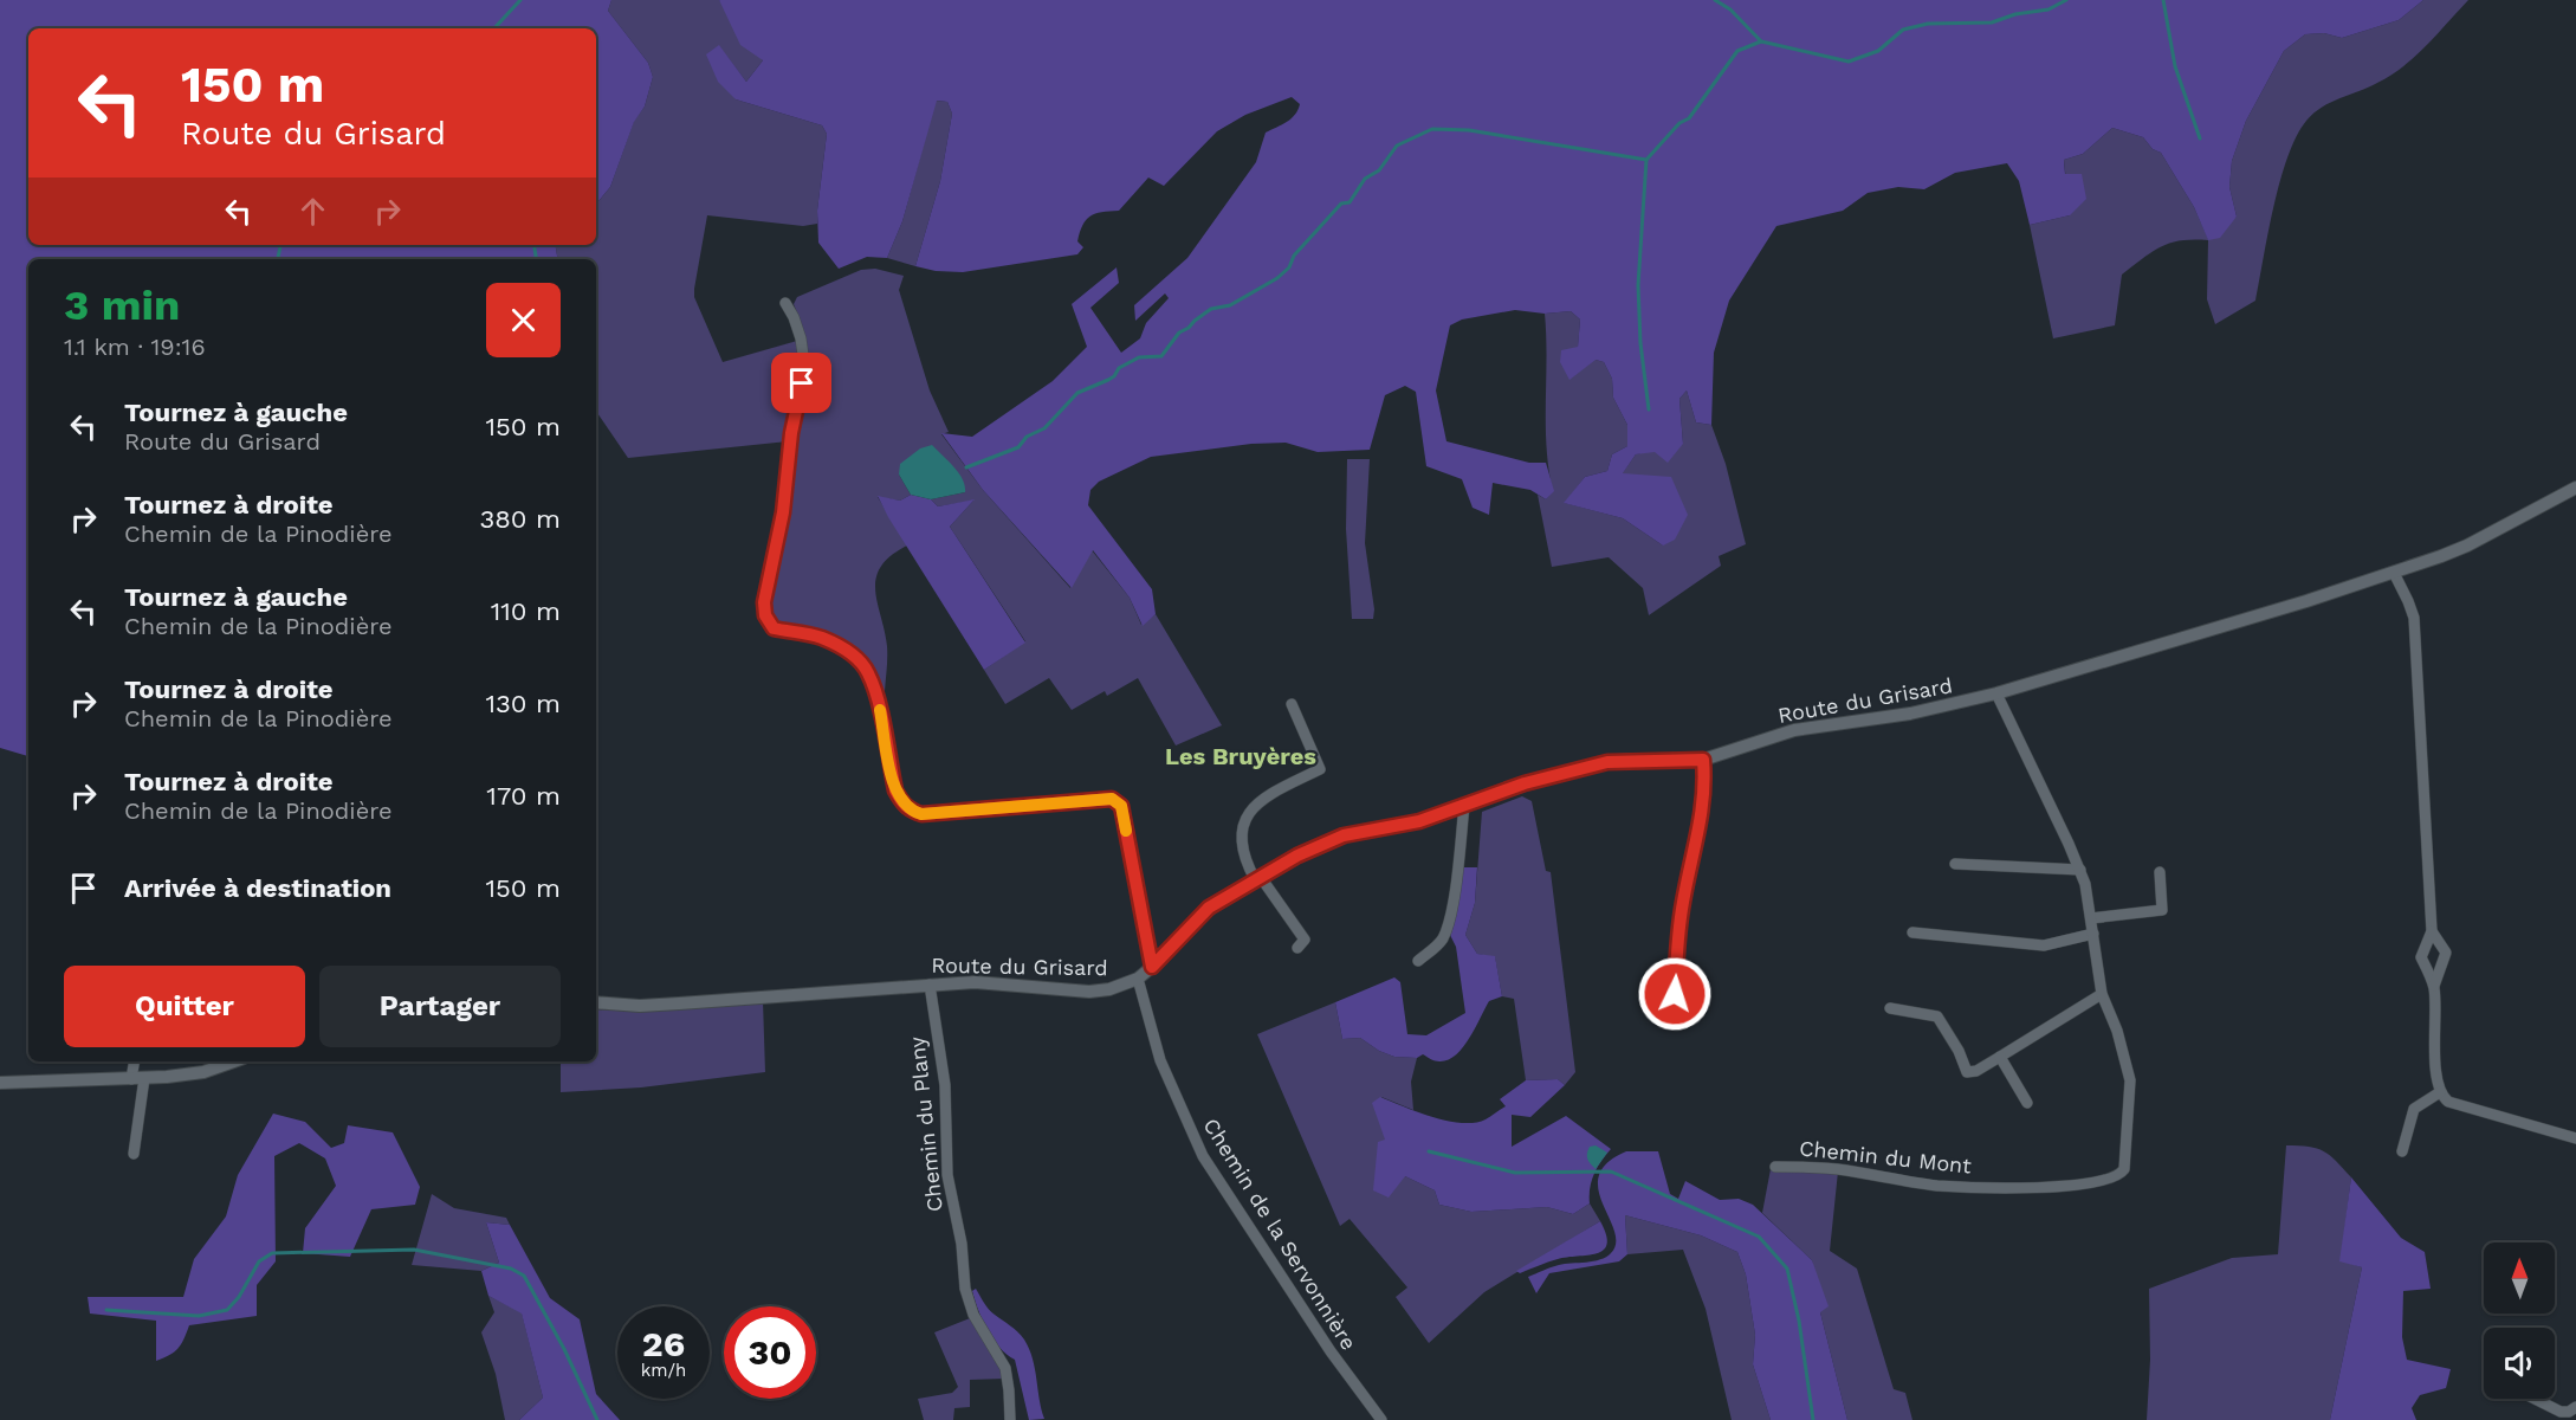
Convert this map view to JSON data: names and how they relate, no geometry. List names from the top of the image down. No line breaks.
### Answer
{"streets":{"street":["Route du Grisard","Chemin du Plany","Chemin du Mont","Chemin de la Servonnière"]},"crossings":[["Route du Grisard","Chemin du Plany"],["Route du Grisard","Chemin du Mont"],["Route du Grisard","Chemin de la Servonnière"]],"districts":["Les Bruyères"],"north":"top","page":{"turn":["150 m","Route du Grisard"],"heading":["3 min","1.1 km · 19:16"],"list":[{"name":"Tournez à gauche","note":"Route du Grisard","value":"150 m"},{"name":"Tournez à droite","note":"Chemin de la Pinodière","value":"380 m"},{"name":"Tournez à gauche","note":"Chemin de la Pinodière","value":"110 m"},{"name":"Tournez à droite","note":"Chemin de la Pinodière","value":"130 m"},{"name":"Tournez à droite","note":"Chemin de la Pinodière","value":"170 m"},{"name":"Arrivée à destination","value":"150 m"}],"buttons":["Quitter","Partager"],"speed":"26 km/h","limit":"30"}}
